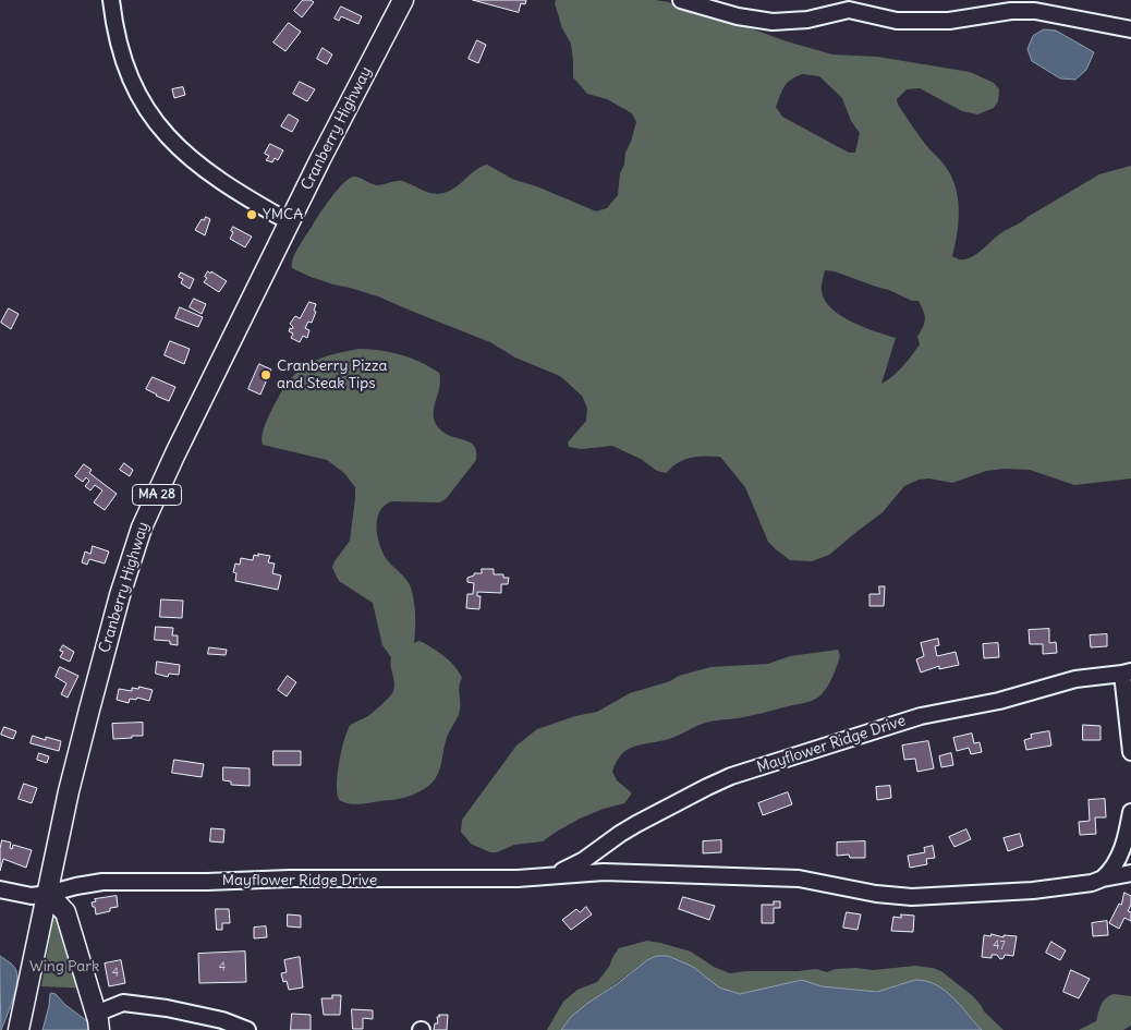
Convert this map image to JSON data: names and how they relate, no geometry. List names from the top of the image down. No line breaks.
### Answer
{"streets":{"main road":["Cranberry Highway","MA 28"],"street":["Mayflower Ridge Drive"]},"crossings":[["Cranberry Highway","Mayflower Ridge Drive"]],"parks":["Wing Park"],"places":["YMCA","Cranberry Pizza and Steak Tips"],"house_numbers":["47","4","4"]}
